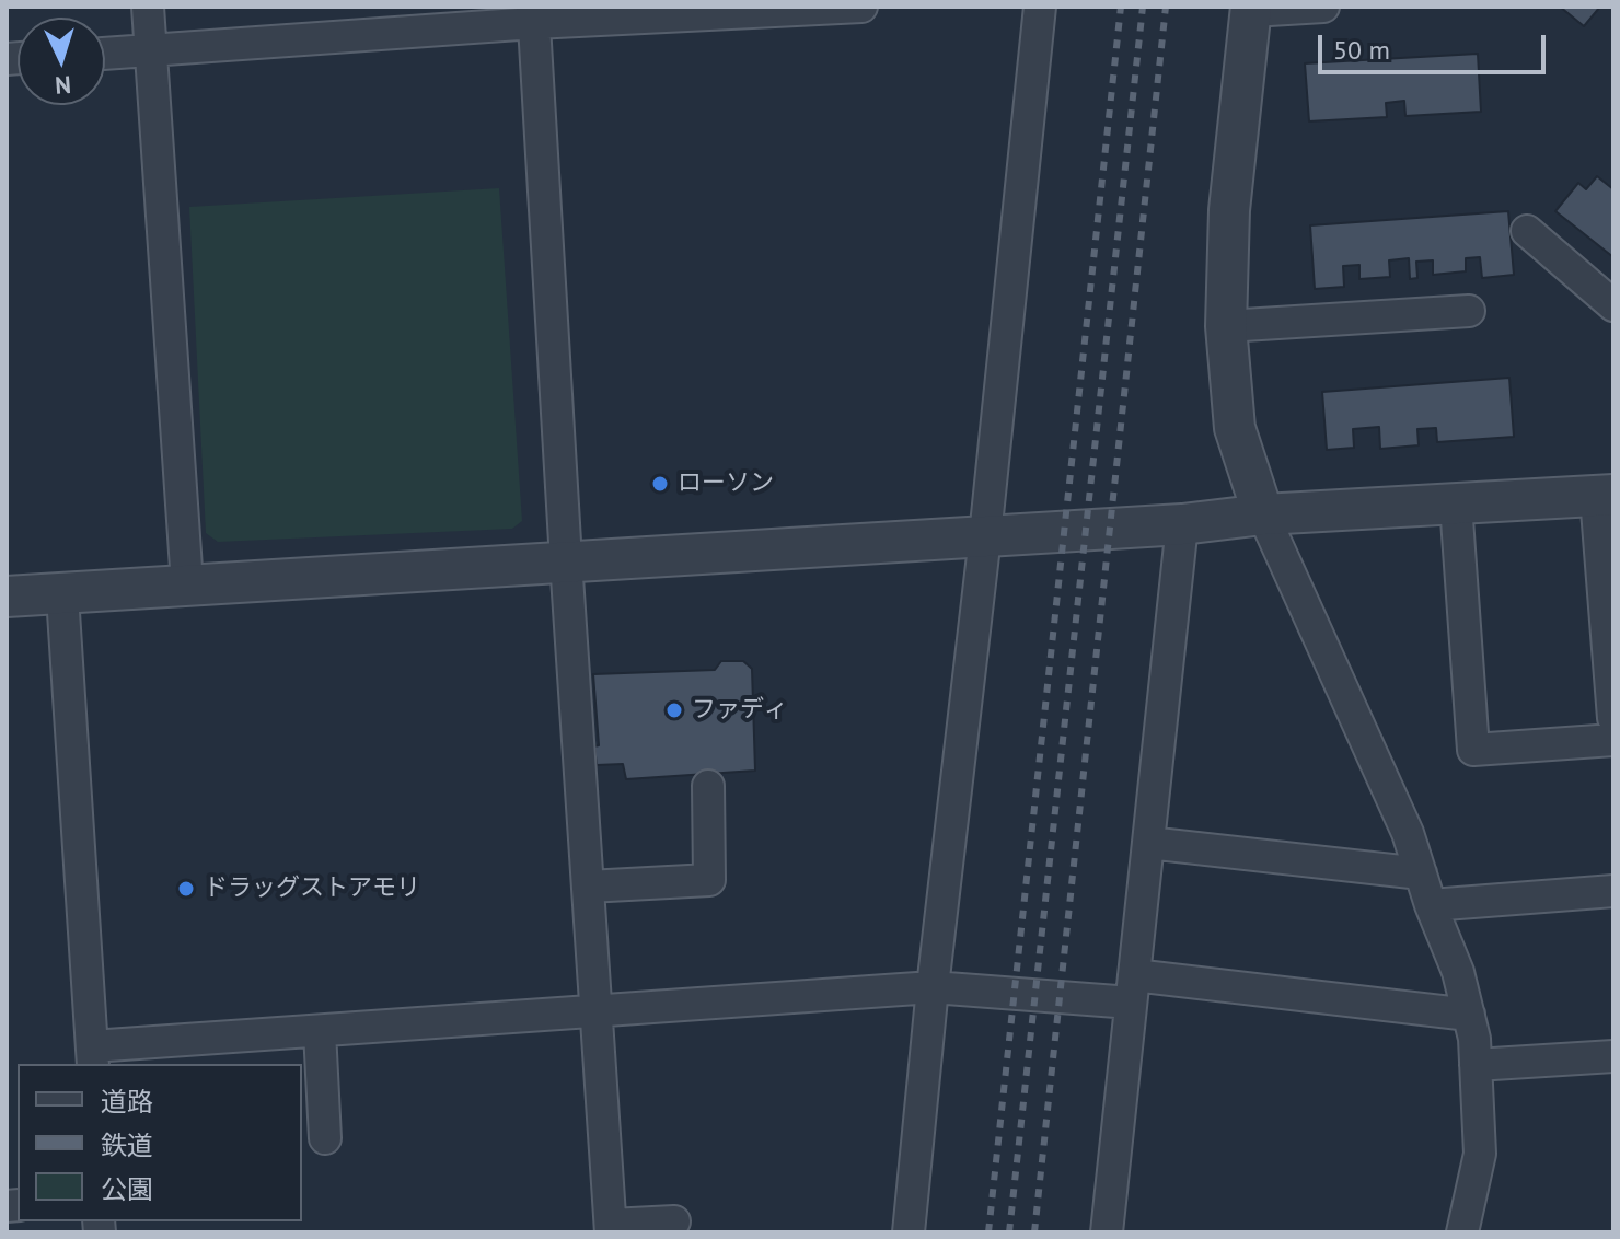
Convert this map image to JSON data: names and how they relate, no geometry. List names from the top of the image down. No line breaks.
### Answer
{"places":["ローソン","ファディ","ドラッグストアモリ"],"legend":["道路","鉄道","公園"],"scale_bar":"50 m","north":"bottom"}
